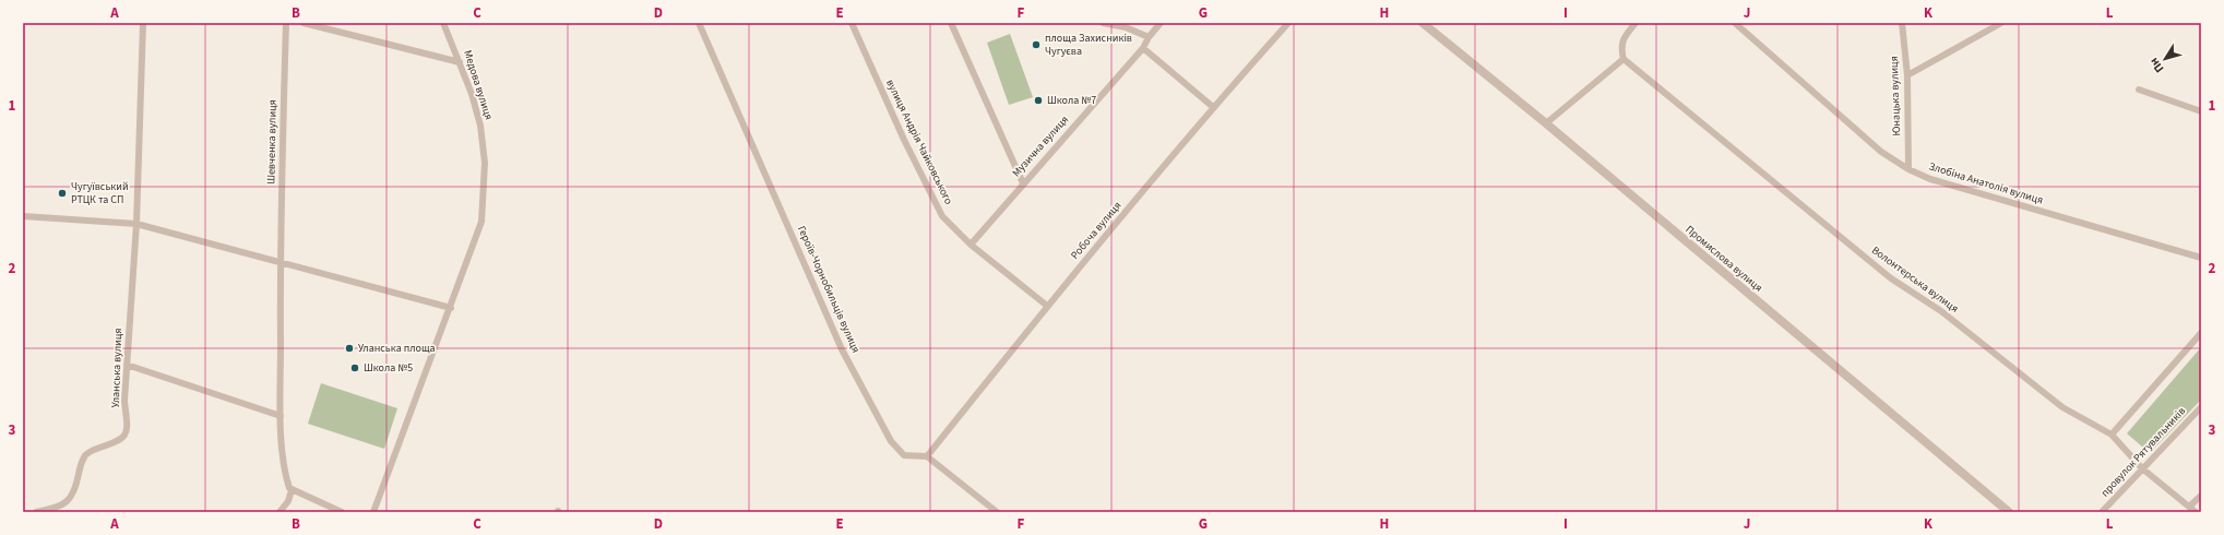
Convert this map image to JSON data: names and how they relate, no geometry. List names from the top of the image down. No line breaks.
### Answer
{"streets":{"street":["Медова вулиця","Юнацька вулиця","Шевченка вулиця","вулиця Андрія Чайковського","Музична вулиця","Злобіна Анатолія вулиця","Робоча вулиця","Промислова вулиця","Волонтерська вулиця","Героїв-Чорнобильців вулиця","Уланська вулиця","провулок Рятувальників"]},"crossings":[["Юнацька вулиця","Злобіна Анатолія вулиця"],["вулиця Андрія Чайковського","Музична вулиця"],["вулиця Андрія Чайковського","Робоча вулиця"],["Робоча вулиця","Героїв-Чорнобильців вулиця"],["Волонтерська вулиця","провулок Рятувальників"]],"places":["площа Захисників Чугуєва","Школа №7","Чугуївський РТЦК та СП","Уланська площа","Школа №5"],"north":"bottom left","grid":{"columns":["A","B","C","D","E","F","G","H","I","J","K","L"],"rows":["1","2","3"]}}
